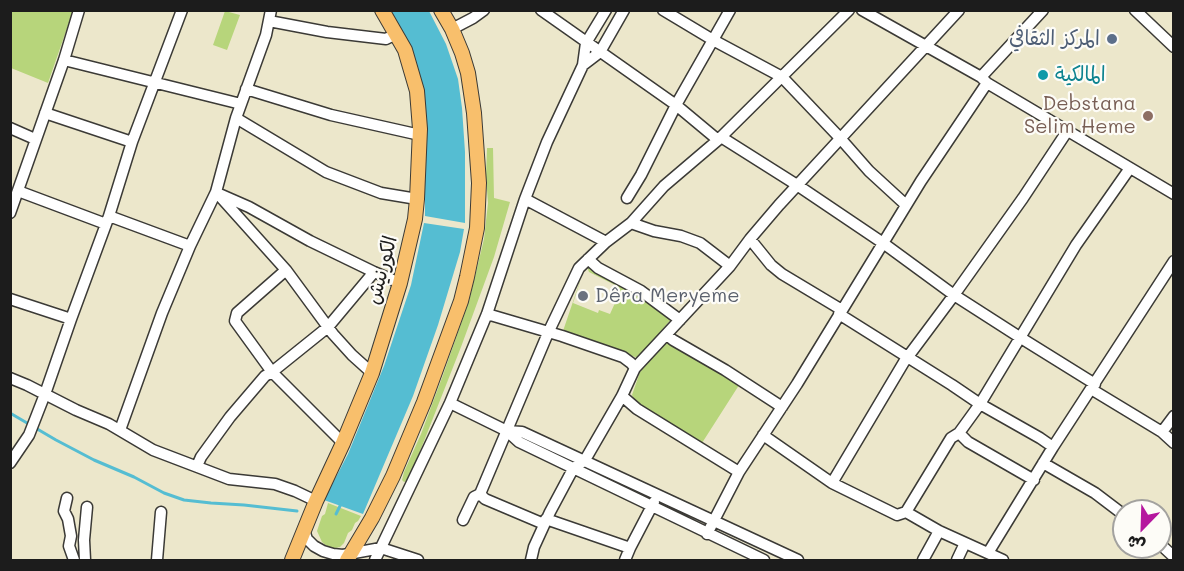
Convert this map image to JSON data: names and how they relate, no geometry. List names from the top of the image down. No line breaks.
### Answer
{"streets":{"main road":["الكورنيش"]},"places":["المركز الثقافي","المالكية","Debstana Selim Heme","Dêra Meryeme"],"north":"bottom left"}
